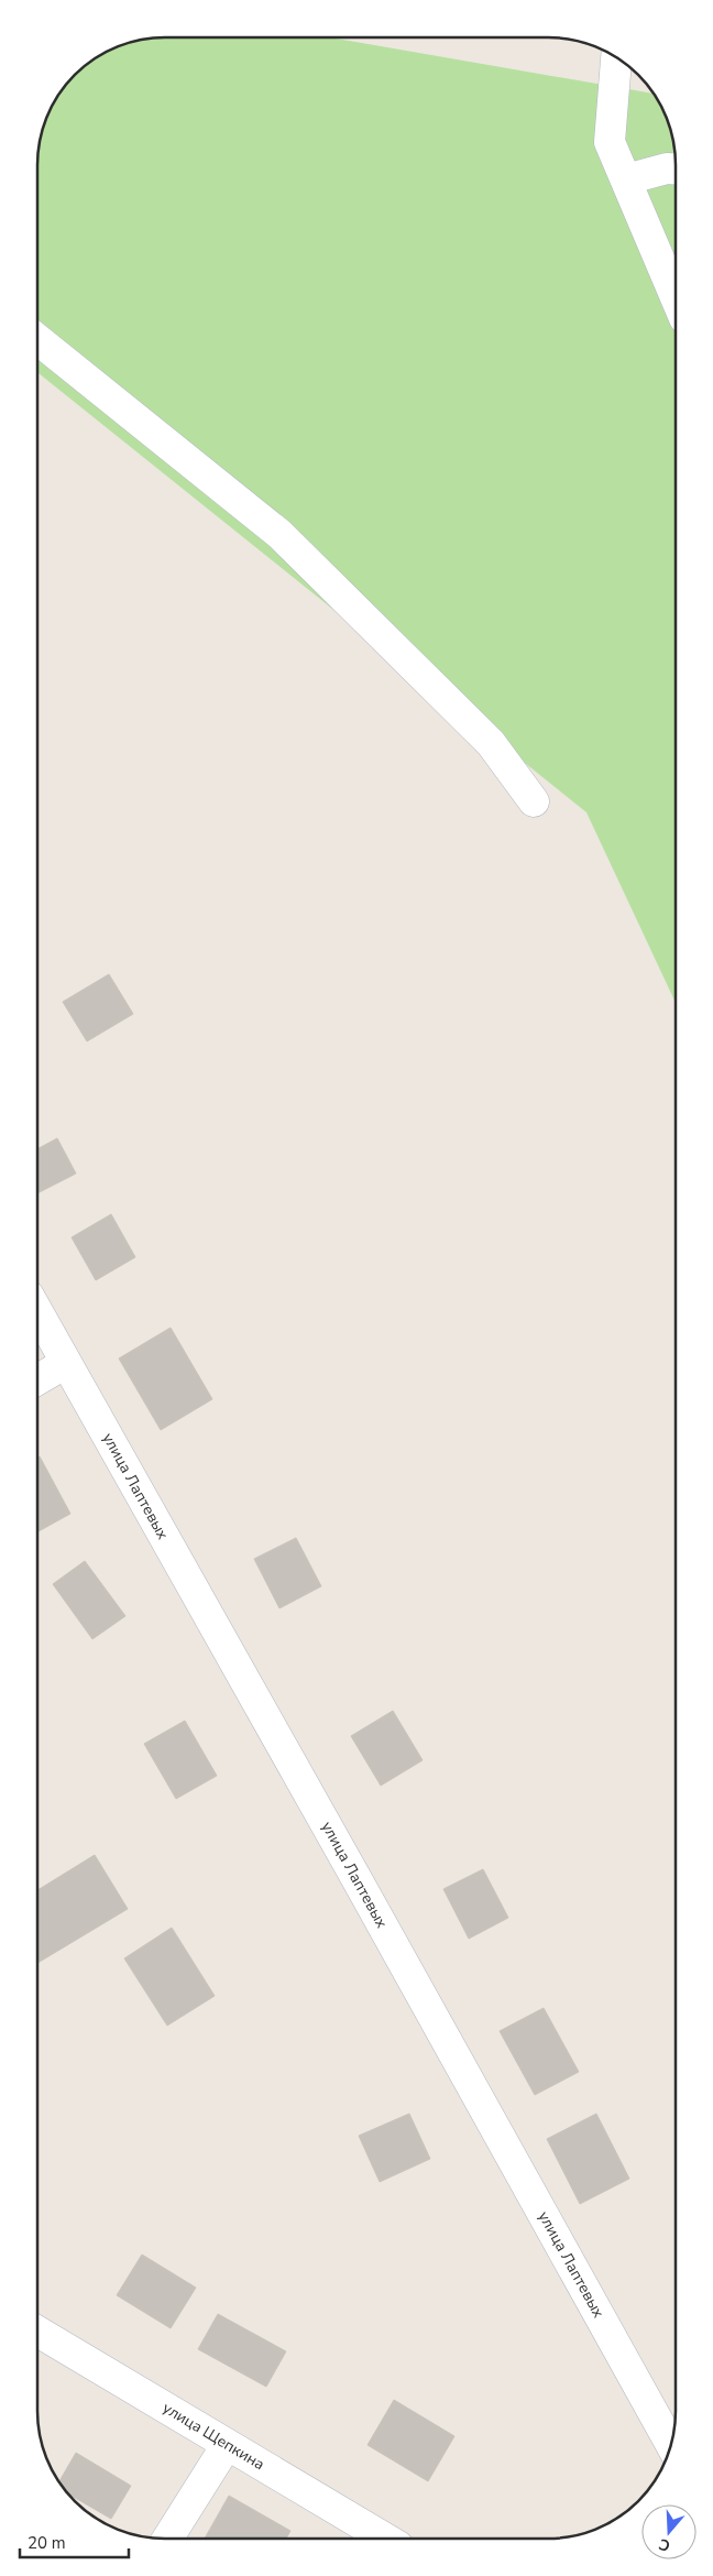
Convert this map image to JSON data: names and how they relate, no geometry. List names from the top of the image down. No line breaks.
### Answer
{"streets":{"street":["улица Лаптевых","улица Щепкина"]},"scale_bar":"20 m","north":"bottom"}
